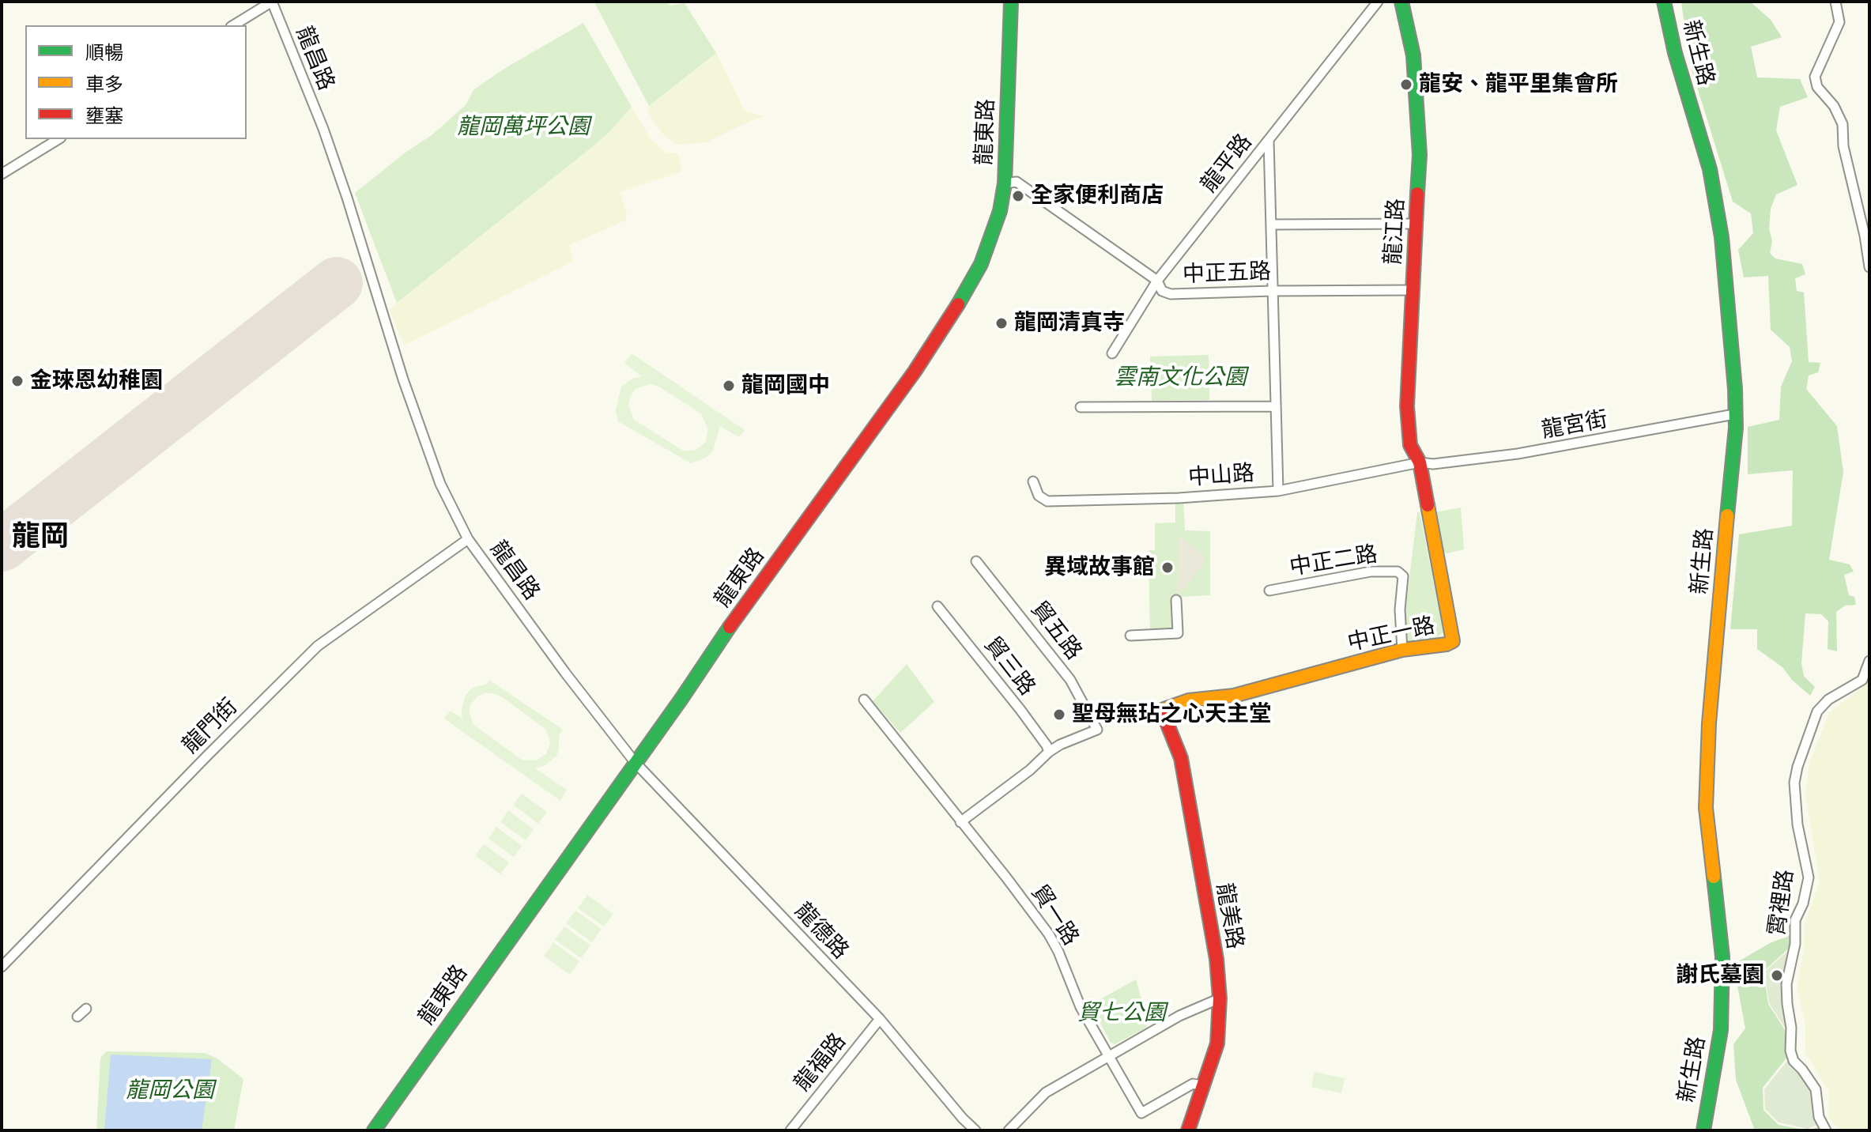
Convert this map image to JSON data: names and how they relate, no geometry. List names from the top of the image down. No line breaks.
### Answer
{"streets":{"street":["新生路","龍昌路","龍東路","龍平路","龍江路","中正五路","龍宮街","中山路","中正二路","貿五路","中正一路","貿三路","龍門街","霄裡路","貿一路","龍美路","龍德路","龍福路"]},"crossings":[["新生路","龍宮街"],["龍昌路","龍東路"],["龍昌路","龍門街"],["龍昌路","龍德路"],["龍東路","中正五路"],["龍東路","龍德路"],["龍平路","中正五路"],["龍江路","中正五路"],["龍江路","龍宮街"],["龍江路","中山路"],["龍江路","中正一路"],["龍宮街","中山路"],["龍宮街","中正一路"],["中山路","中正一路"],["中正二路","中正一路"],["貿五路","貿三路"],["中正一路","龍美路"],["貿一路","龍美路"],["龍德路","龍福路"]],"districts":["龍岡"],"parks":["龍岡萬坪公園","雲南文化公園","貿七公園","龍岡公園"],"places":["龍安、龍平里集會所","全家便利商店","龍岡清真寺","金琜恩幼稚園","龍岡國中","異域故事館","聖母無玷之心天主堂","謝氏墓園"],"legend":["順暢","車多","壅塞"]}
